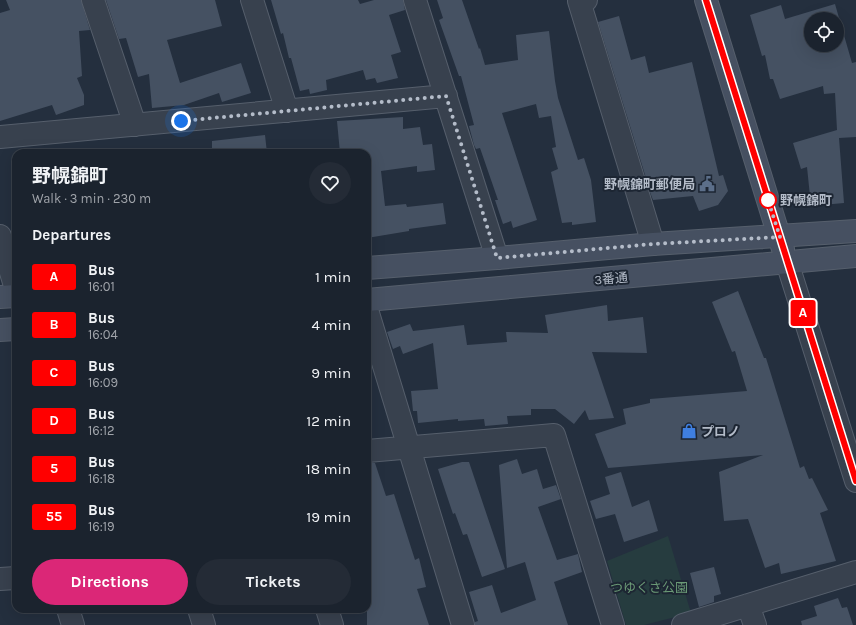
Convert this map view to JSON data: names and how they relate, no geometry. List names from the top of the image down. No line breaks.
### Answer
{"streets":{"street":["3番通"]},"parks":["つゆくさ公園"],"places":{"public building":["野幌錦町郵便局"],"other":["野幌錦町"],"shop":["プロノ"]},"lines":["bus line A"],"page":{"on_map":"A","heading":[["野幌錦町","Walk · 3 min · 230 m"],"Departures"],"list":[{"mark":"A","name":"Bus","note":"16:01","value":"1 min"},{"mark":"B","name":"Bus","note":"16:04","value":"4 min"},{"mark":"C","name":"Bus","note":"16:09","value":"9 min"},{"mark":"D","name":"Bus","note":"16:12","value":"12 min"},{"mark":"5","name":"Bus","note":"16:18","value":"18 min"},{"mark":"55","name":"Bus","note":"16:19","value":"19 min"}],"buttons":["Directions","Tickets"]}}
